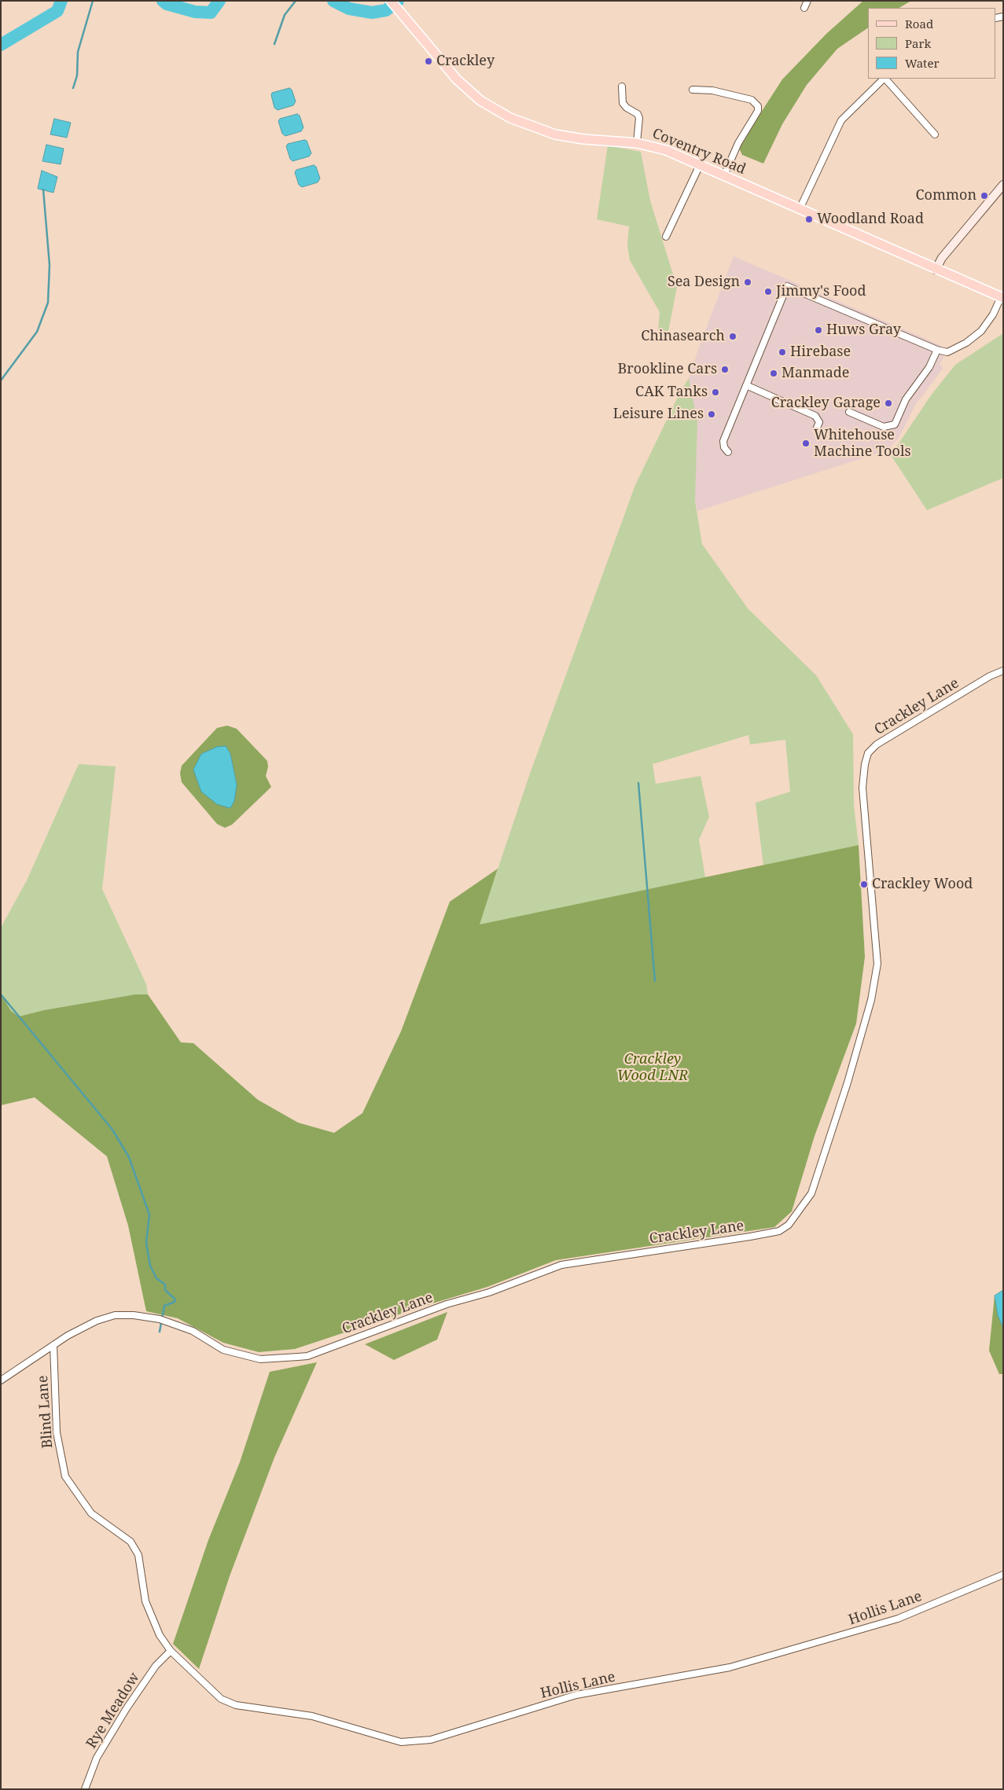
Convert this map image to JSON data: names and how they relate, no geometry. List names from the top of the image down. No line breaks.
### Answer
{"streets":{"main road":["Coventry Road"],"street":["Crackley Lane","Blind Lane","Hollis Lane","Rye Meadow"]},"crossings":[["Crackley Lane","Blind Lane"],["Blind Lane","Hollis Lane"],["Blind Lane","Rye Meadow"],["Hollis Lane","Rye Meadow"]],"parks":["Crackley Wood LNR"],"places":["Crackley","Common","Woodland Road","Sea Design","Jimmy's Food","Huws Gray","Chinasearch","Hirebase","Brookline Cars","Manmade","CAK Tanks","Crackley Garage","Leisure Lines","Whitehouse Machine Tools","Crackley Wood"],"legend":["Road","Park","Water"]}
